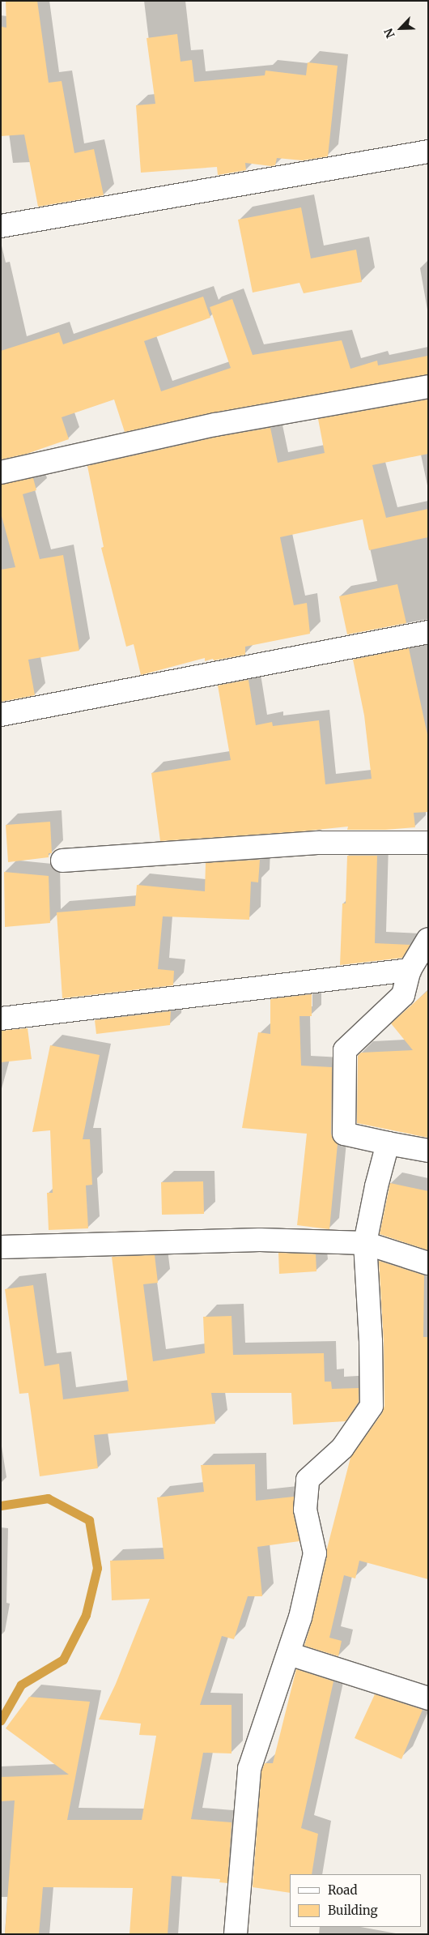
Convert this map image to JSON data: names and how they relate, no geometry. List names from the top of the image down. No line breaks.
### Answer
{"legend":["Road","Building"],"north":"bottom left"}
